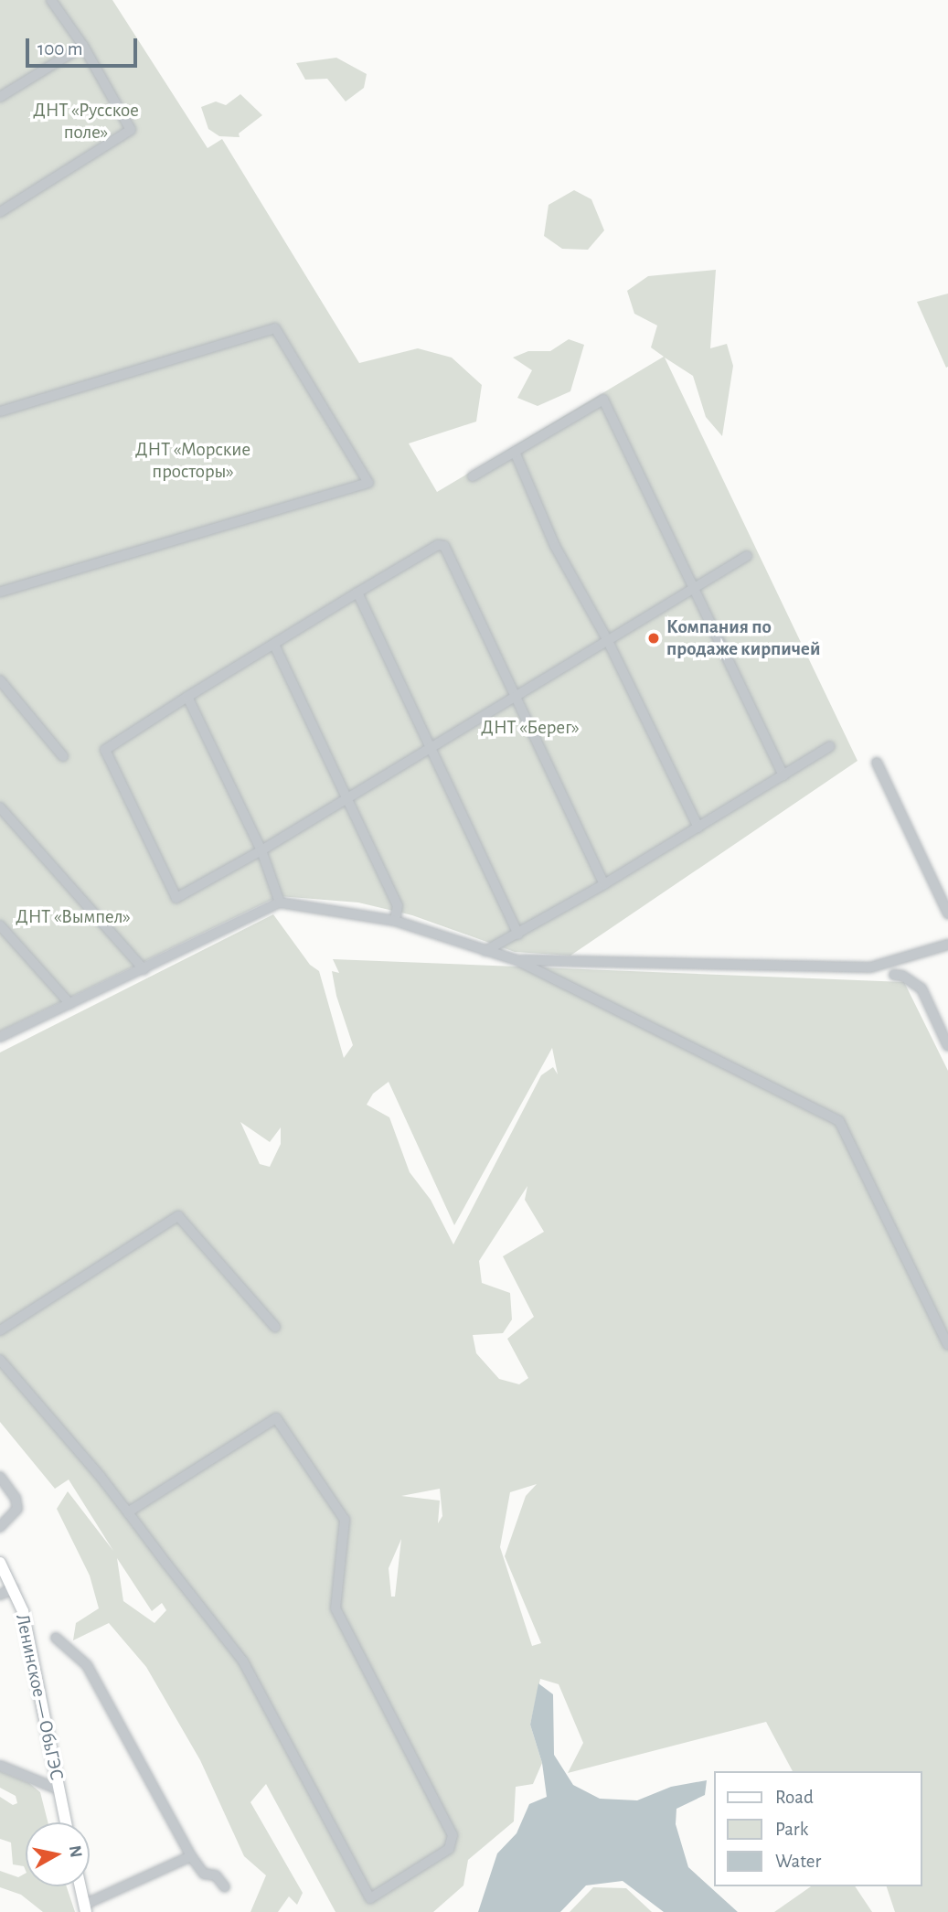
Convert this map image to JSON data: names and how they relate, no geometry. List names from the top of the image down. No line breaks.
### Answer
{"streets":{"main road":["Ленинское — ОбьГЭС"]},"parks":["ДНТ «Русское поле»","ДНТ «Морские просторы»","ДНТ «Берег»","ДНТ «Вымпел»"],"places":["Компания по продаже кирпичей"],"legend":["Road","Park","Water"],"scale_bar":"100 m","north":"right"}
